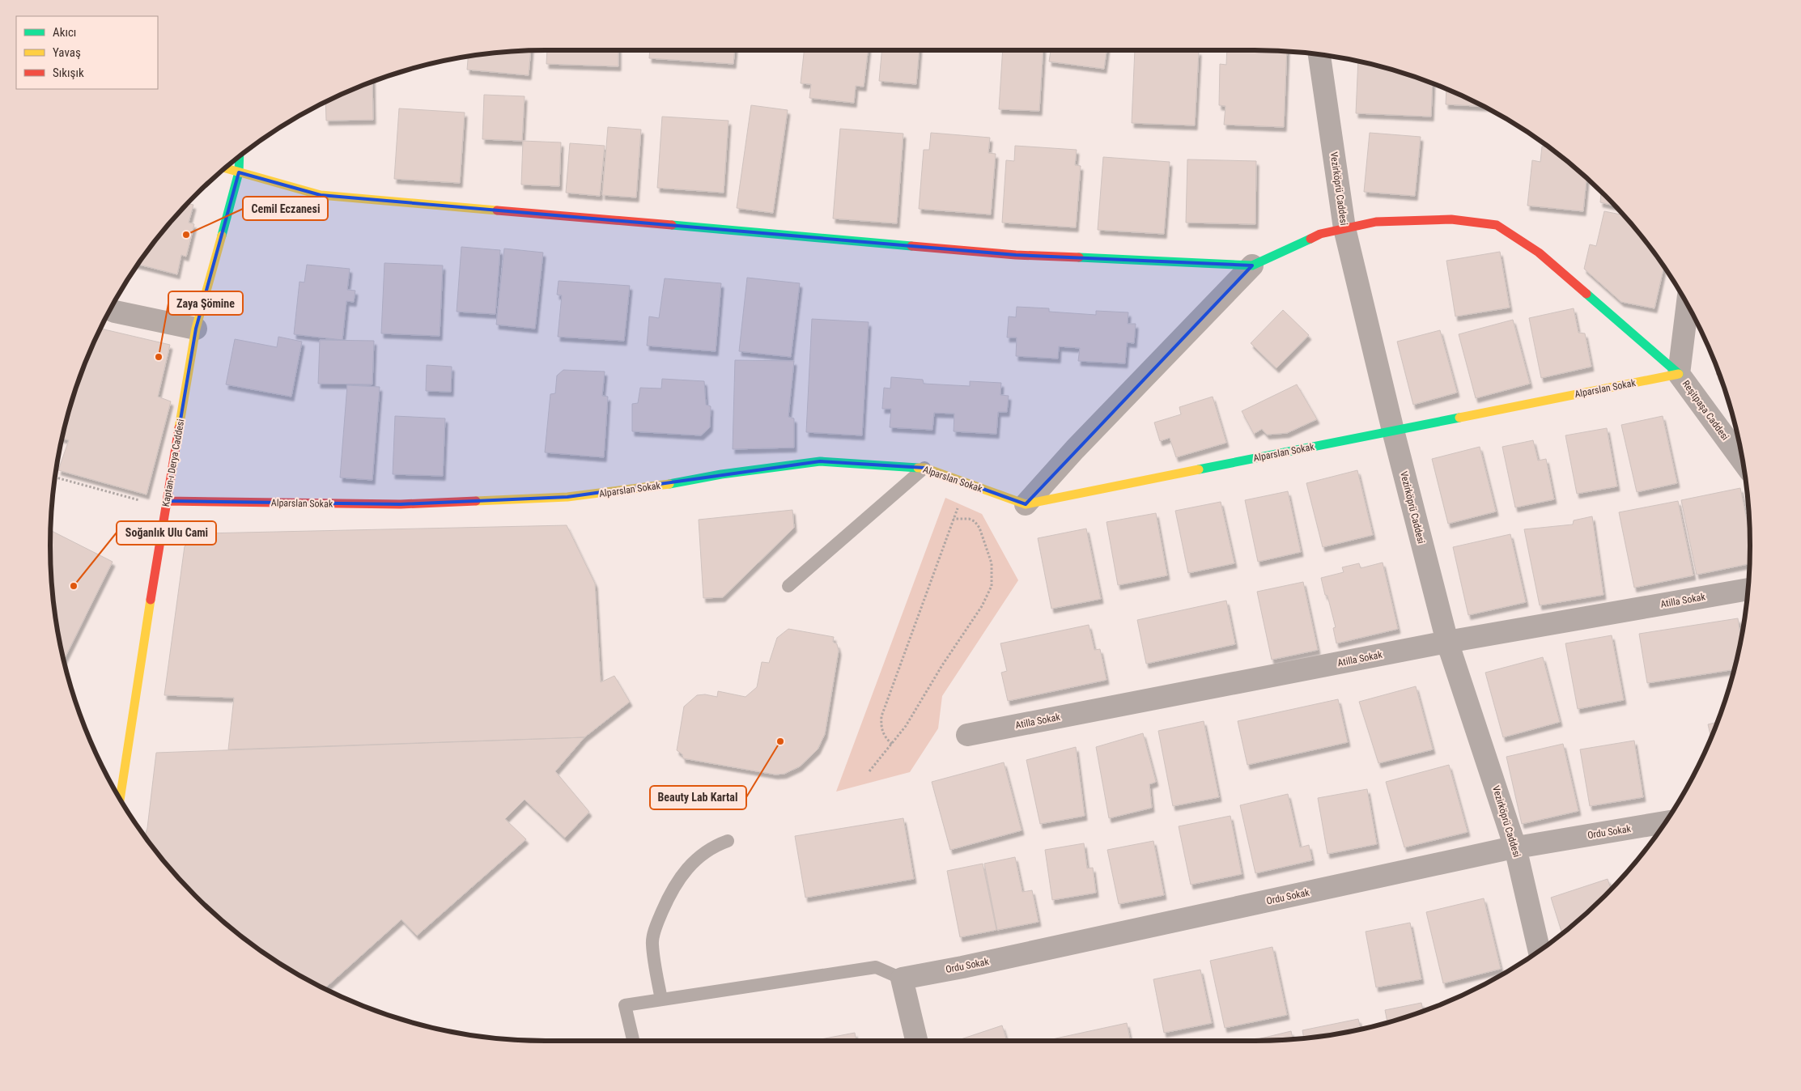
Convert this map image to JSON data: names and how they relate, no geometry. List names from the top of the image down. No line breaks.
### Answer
{"streets":{"street":["Vezirköprü Caddesi","Alparslan Sokak","Reşitpaşa Caddesi","Kaptan-ı Derya Caddesi","Atilla Sokak","Ordu Sokak"]},"crossings":[["Vezirköprü Caddesi","Alparslan Sokak"],["Vezirköprü Caddesi","Atilla Sokak"],["Vezirköprü Caddesi","Ordu Sokak"],["Alparslan Sokak","Reşitpaşa Caddesi"],["Alparslan Sokak","Kaptan-ı Derya Caddesi"]],"places":["Cemil Eczanesi","Zaya Şömine","Soğanlık Ulu Cami","Beauty Lab Kartal"],"legend":["Akıcı","Yavaş","Sıkışık"]}
